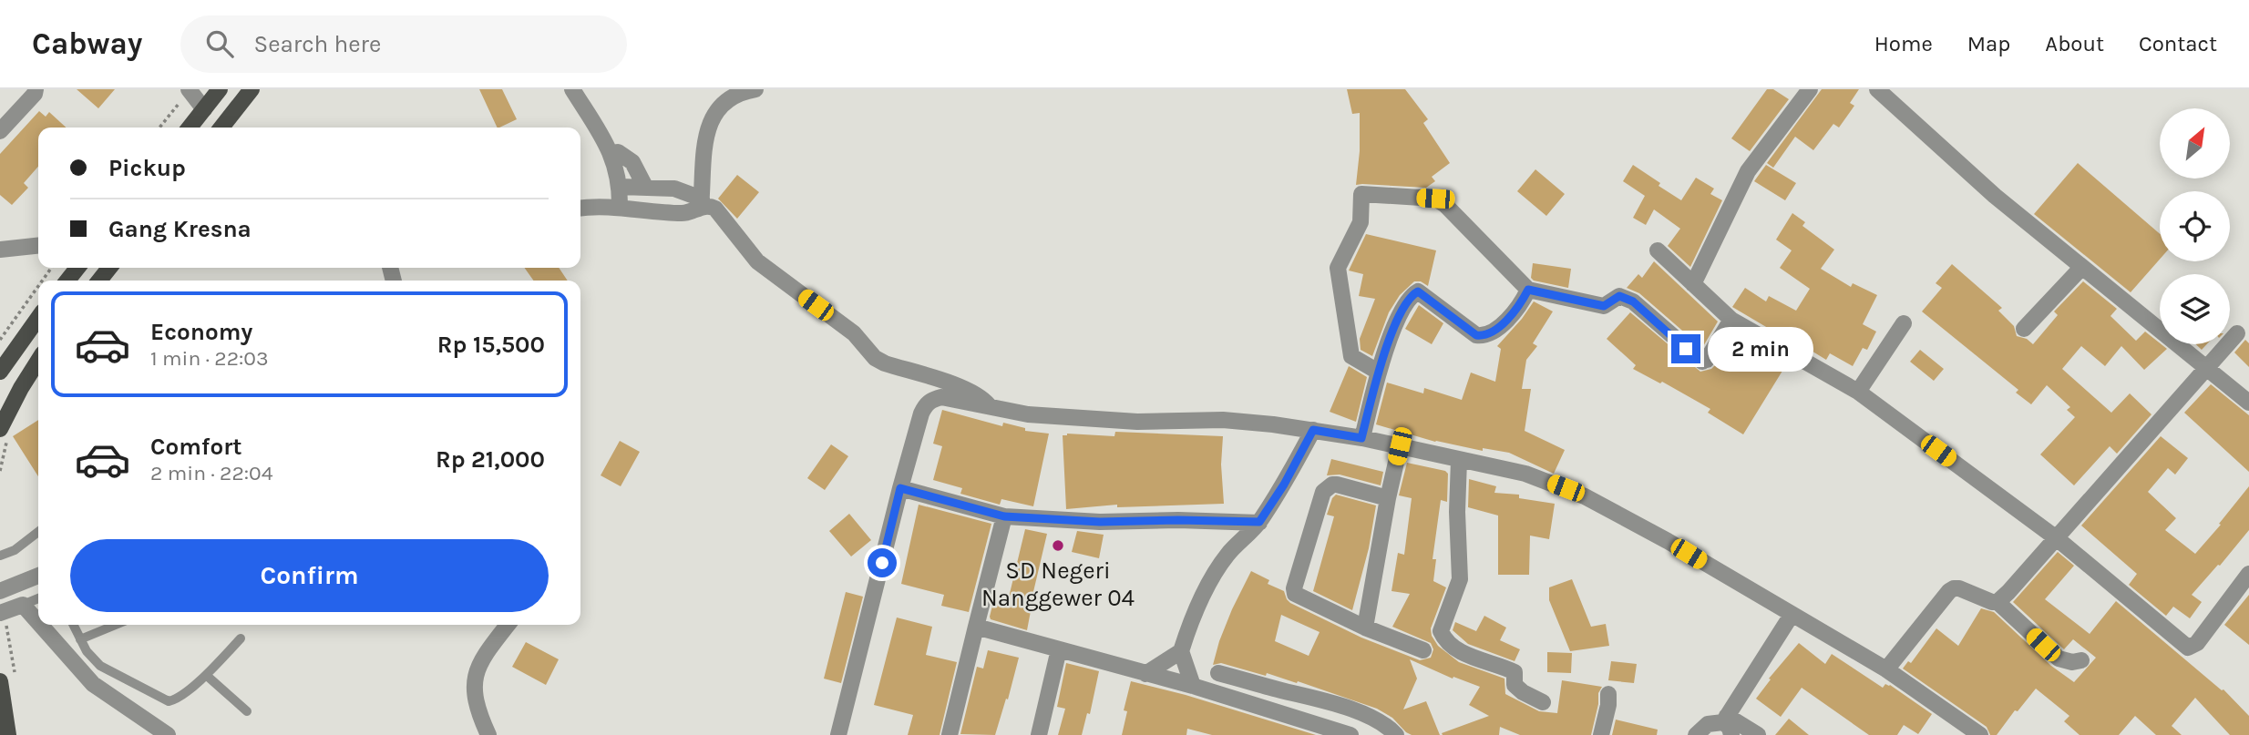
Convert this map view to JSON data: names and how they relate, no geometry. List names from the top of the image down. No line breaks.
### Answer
{"places":["SD Negeri Nanggewer 04"],"north":"top right","page":{"header":"Cabway","search":"Search here","nav":["Home","Map","About","Contact"],"banner":["Pickup","Gang Kresna"],"list":[{"name":"Economy","note":"1 min · 22:03","value":"Rp 15,500"},{"name":"Comfort","note":"2 min · 22:04","value":"Rp 21,000"}],"bubble":"2 min","buttons":"Confirm"}}
